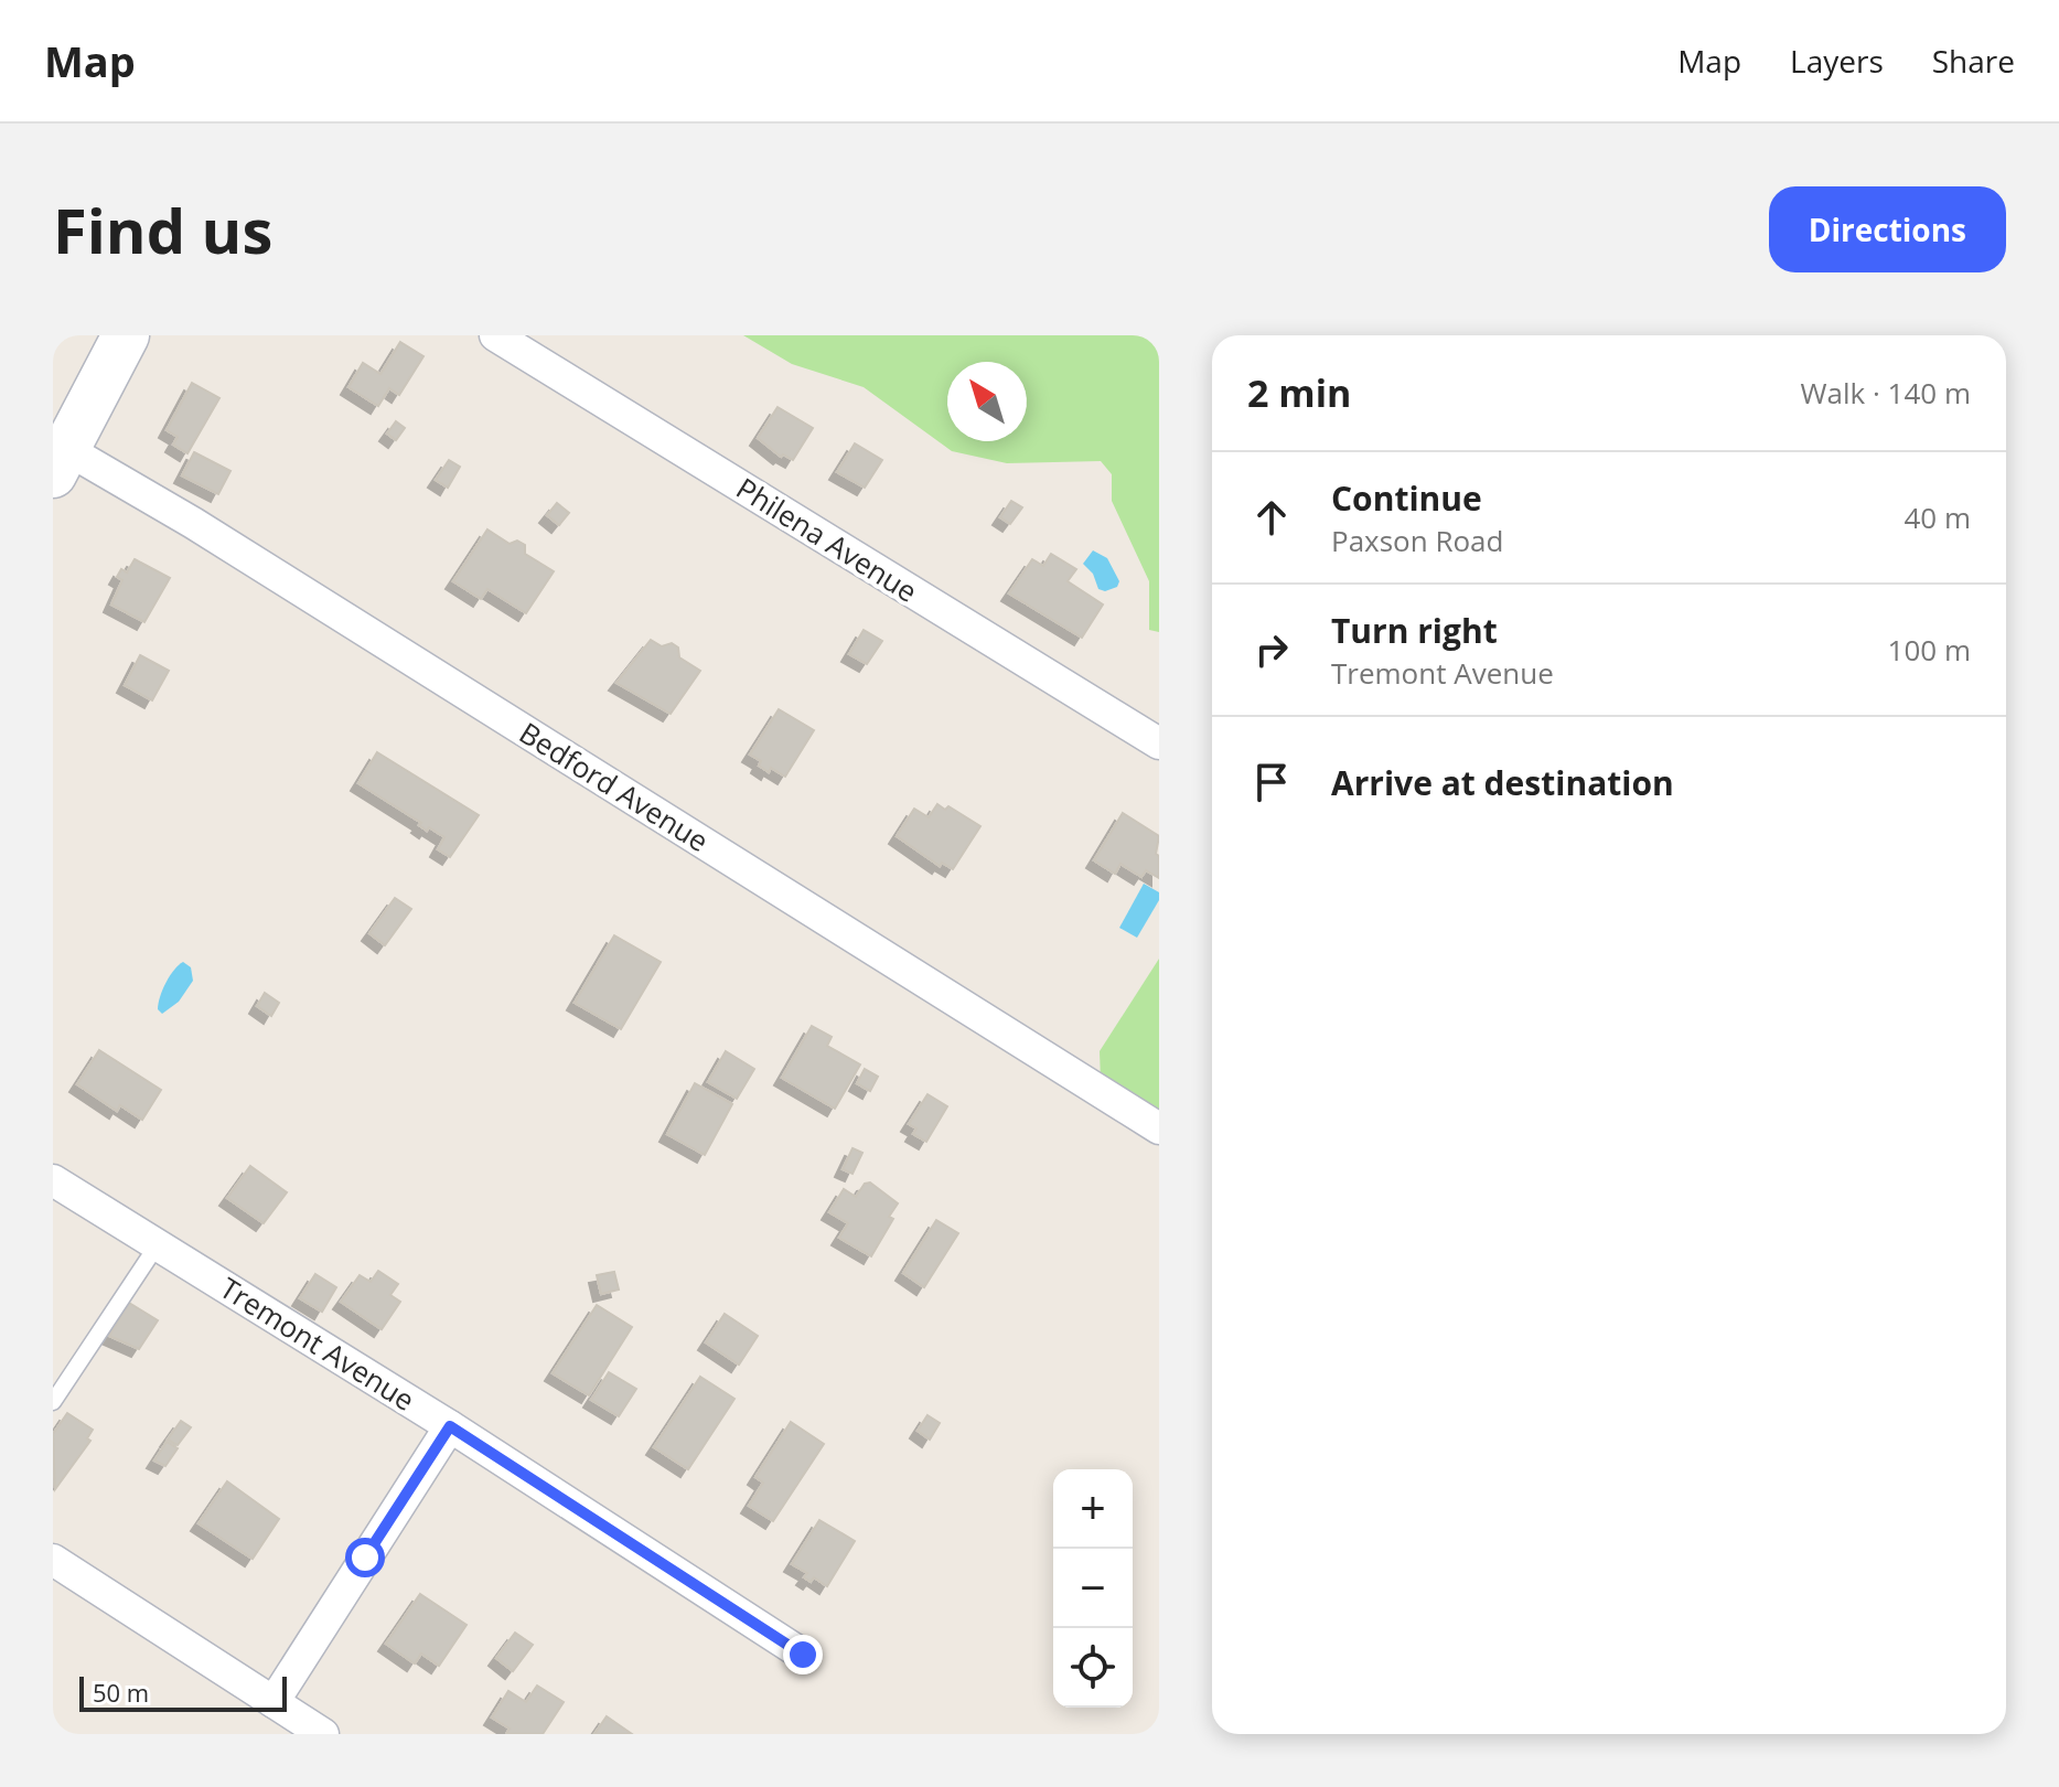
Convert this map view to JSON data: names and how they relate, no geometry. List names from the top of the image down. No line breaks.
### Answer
{"streets":{"street":["Philena Avenue","Bedford Avenue","Tremont Avenue"]},"scale_bar":"50 m","north":"top left","page":{"header":"Map","nav":["Map","Layers","Share"],"buttons":"Directions","title":"Find us","heading":["2 min","Walk · 140 m"],"list":[["Continue","Paxson Road","40 m"],["Turn right","Tremont Avenue","100 m"],"Arrive at destination"],"map_buttons":["+","−"],"scale":"50 m"}}
